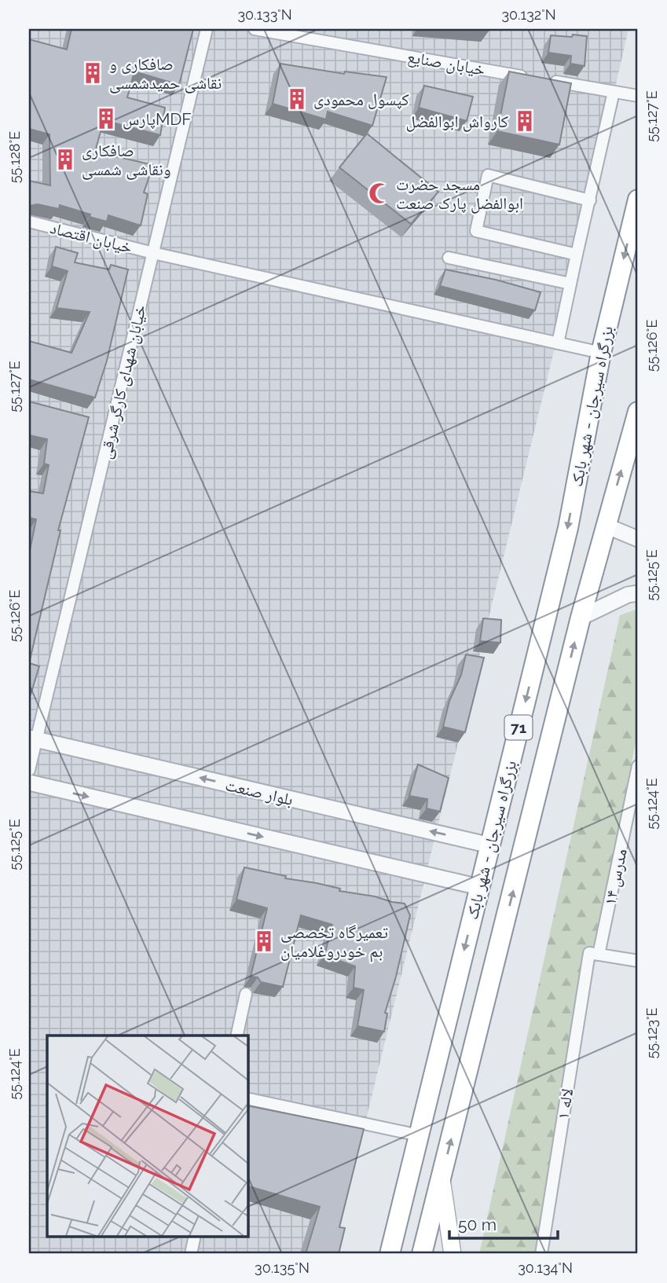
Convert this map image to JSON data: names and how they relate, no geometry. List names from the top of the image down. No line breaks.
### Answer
{"streets":{"highway":["بزرگراه سیرجان - شهر بابک","71"],"street":["خیابان صنایع","خیابان اقتصاد","خیابان شهدای کارگر شرقی","بلوار صنعت","مدرس ۱۴","لاله ۱"]},"crossings":[["خیابان اقتصاد","خیابان شهدای کارگر شرقی"],["خیابان اقتصاد","بزرگراه سیرجان - شهر بابک"],["خیابان شهدای کارگر شرقی","بلوار صنعت"],["بزرگراه سیرجان - شهر بابک","بلوار صنعت"],["مدرس ۱۴","لاله ۱"]],"places":{"building":["صافکاری و نقاشی حمیدشمسی","کپسول محمودی","پارسMDF","کارواش ابوالفضل","صافکاری ونقاشی شمسی","تعمیرگاه تخصصی بم خودروغلامیان"],"mosque":["مسجد حضرت ابوالفضل پارک صنعت"]},"scale_bar":"50 m","coordinates":["30.133°N","30.132°N","55.127°E","55.128°E","55.126°E","55.125°E","55.124°E","55.123°E","30.135°N","30.134°N"]}
